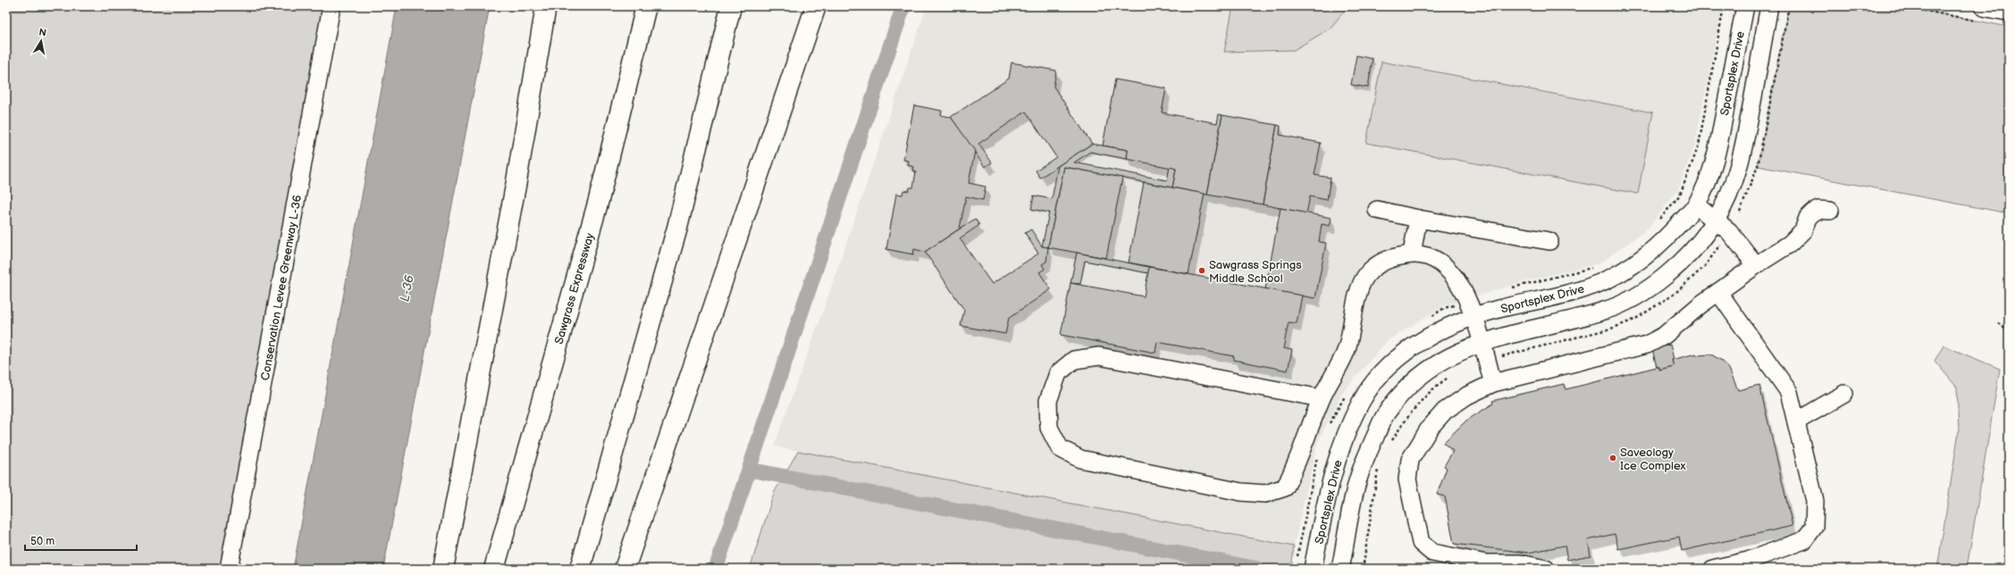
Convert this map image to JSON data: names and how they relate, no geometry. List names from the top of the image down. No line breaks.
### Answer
{"streets":{"main road":["Sawgrass Expressway"],"street":["Sportsplex Drive","Conservation Levee Greenway L-36"]},"water":["L-36"],"places":["Sawgrass Springs Middle School","Saveology Ice Complex"],"scale_bar":"50 m","north":"top"}
